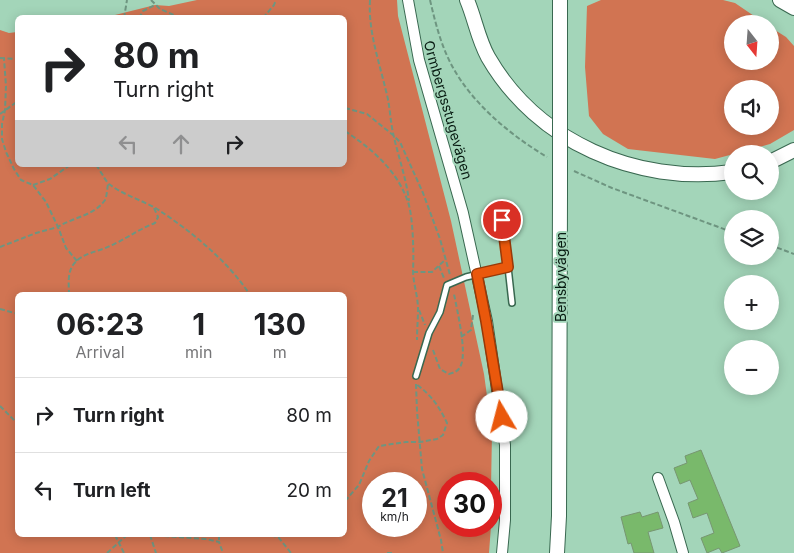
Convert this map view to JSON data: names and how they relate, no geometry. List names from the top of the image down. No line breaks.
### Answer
{"streets":{"main road":["Bensbyvägen"],"street":["Ormbergsstugevägen"]},"north":"bottom","page":{"map_buttons":["+","−"],"turn":["80 m","Turn right"],"eta":["06:23","Arrival","1","min","130","m"],"list":[{"name":"Turn right","value":"80 m"},{"name":"Turn left","value":"20 m"}],"speed":"21 km/h","limit":"30"}}
